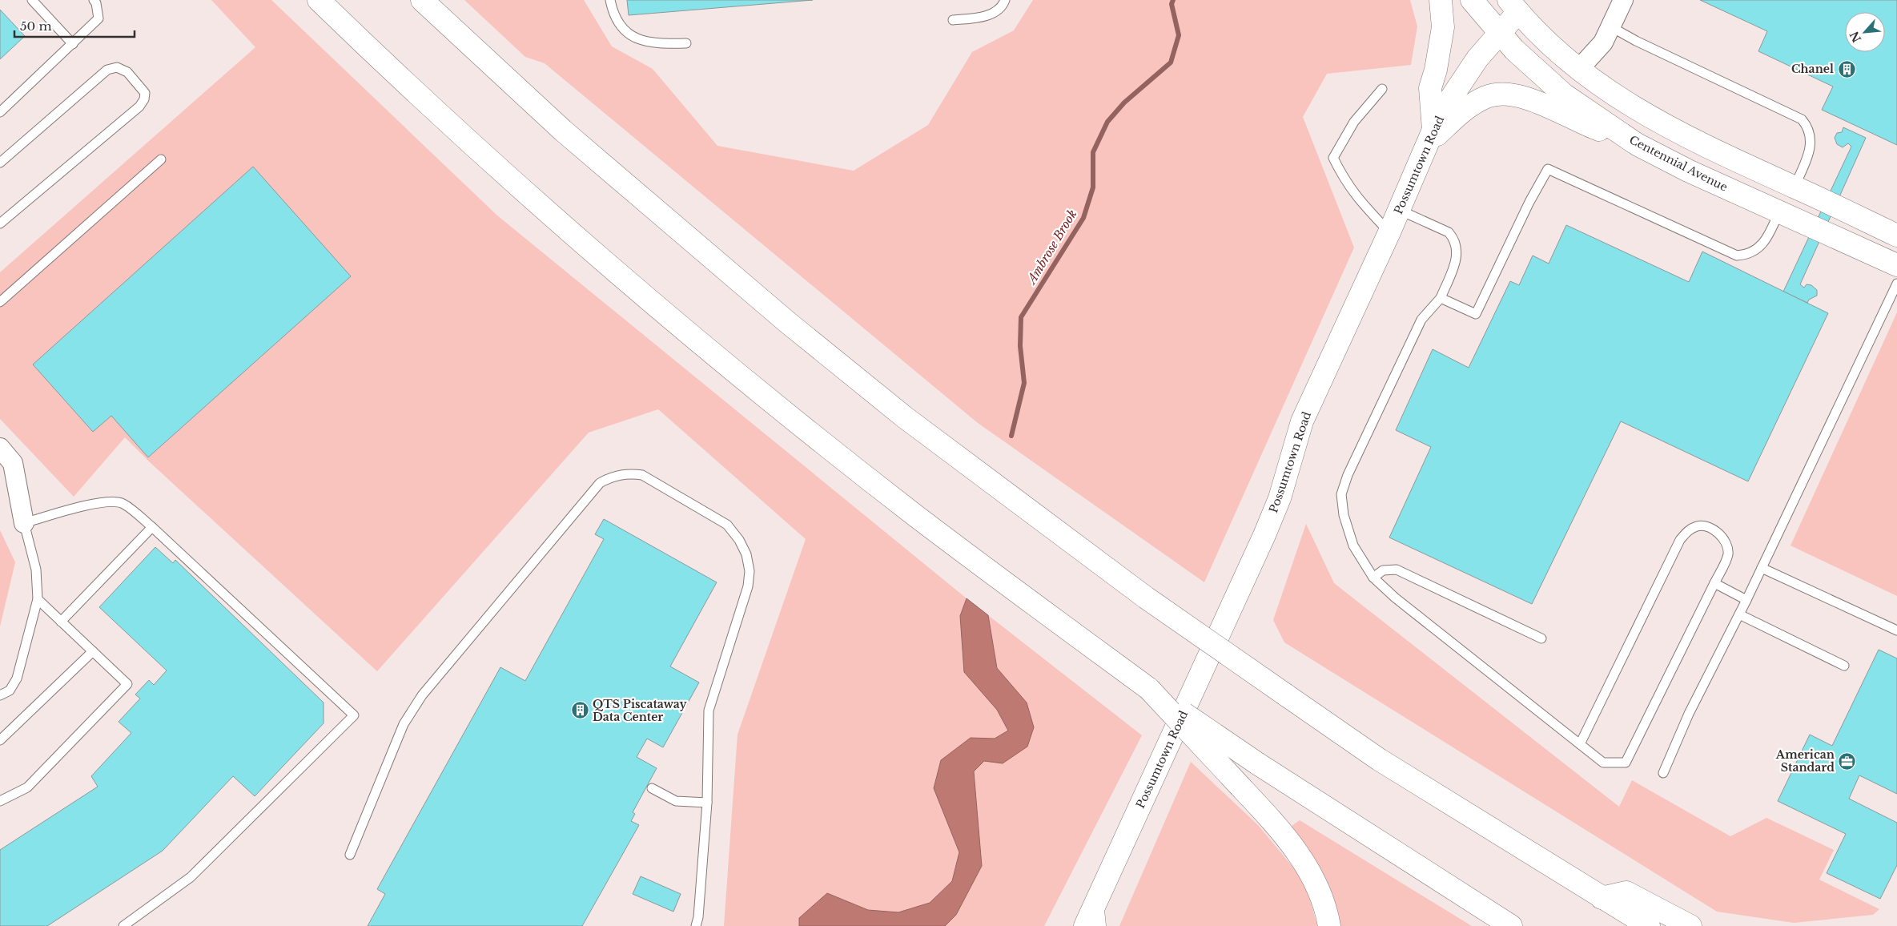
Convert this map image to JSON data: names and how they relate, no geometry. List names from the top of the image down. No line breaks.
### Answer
{"streets":{"highway":["Centennial Avenue","Possumtown Road"]},"crossings":[["Centennial Avenue","Possumtown Road"]],"water":["Ambrose Brook"],"places":{"building":["Chanel","QTS Piscataway Data Center"],"office":["American Standard"]},"scale_bar":"50 m","north":"bottom left"}
